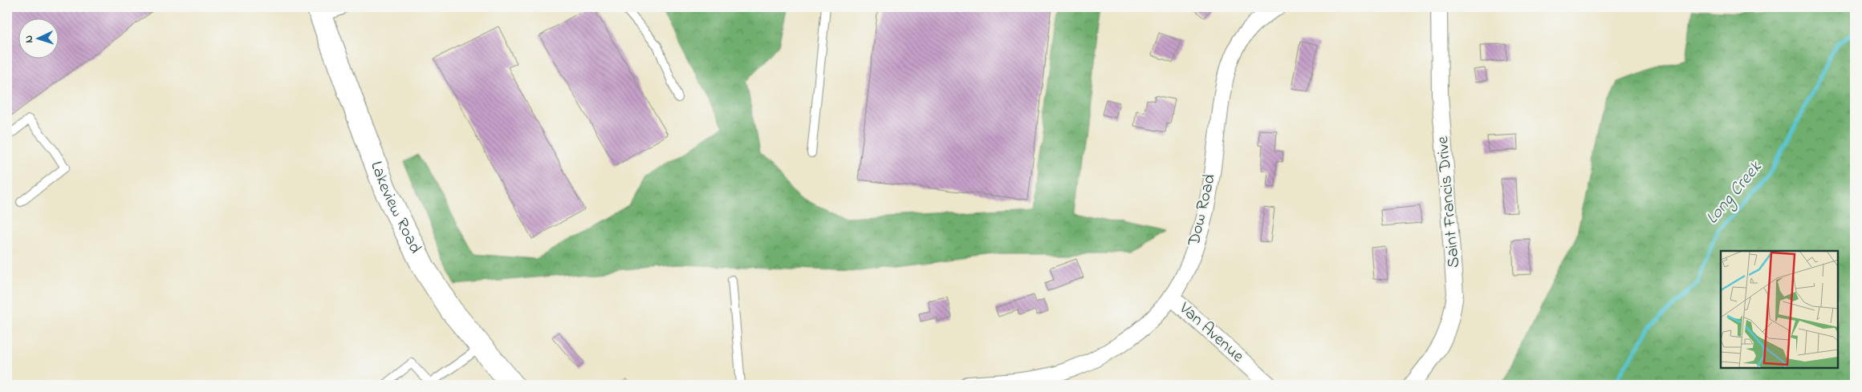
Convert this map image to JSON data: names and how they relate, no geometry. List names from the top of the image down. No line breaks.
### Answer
{"streets":{"main road":["Lakeview Road"],"street":["Saint Francis Drive","Dow Road","Van Avenue"]},"crossings":[["Dow Road","Van Avenue"]],"water":["Long Creek"],"north":"left"}
